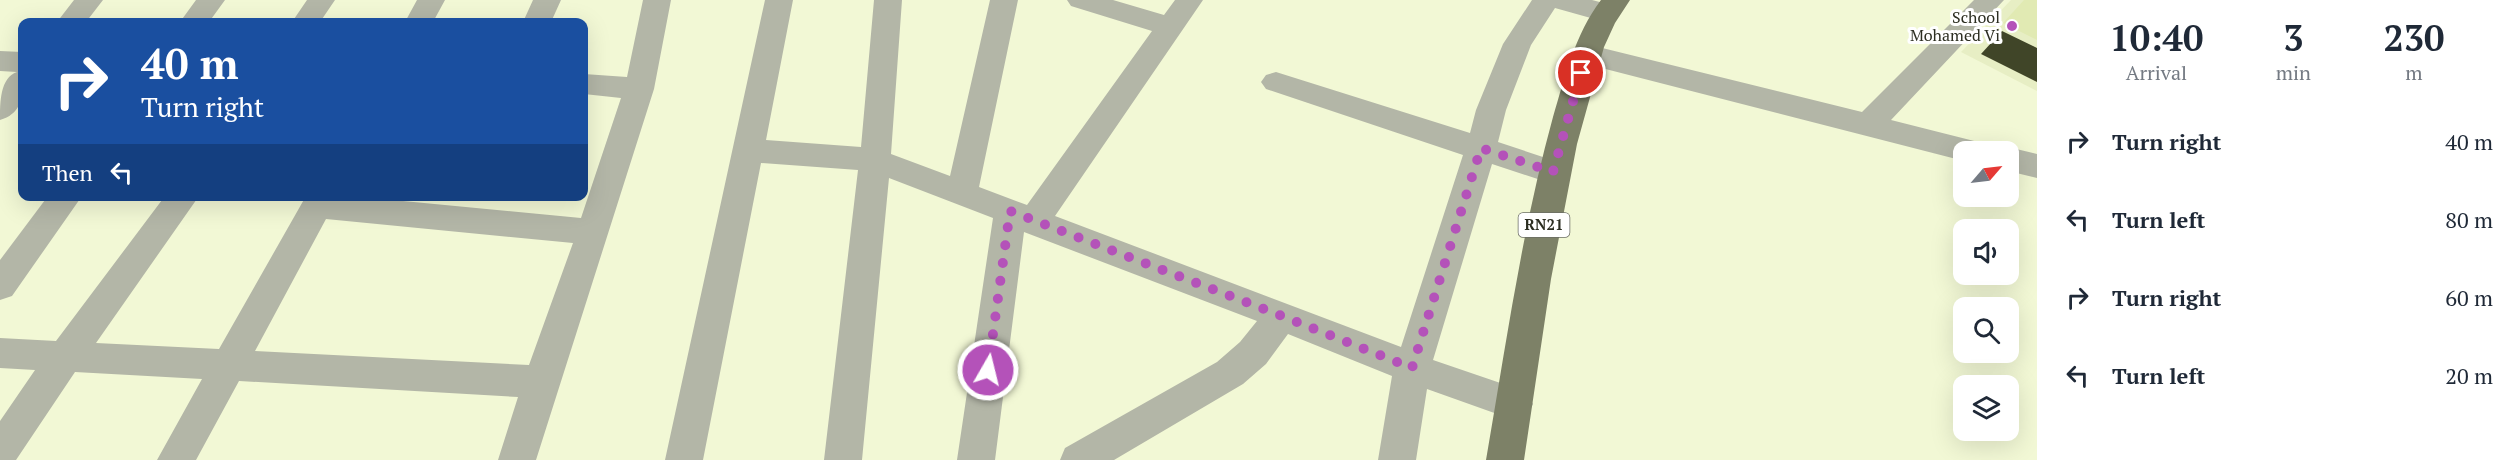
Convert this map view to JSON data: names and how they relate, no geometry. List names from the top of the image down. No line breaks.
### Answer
{"streets":{"main road":["RN21"]},"places":["School Mohamed Vi"],"north":"top right","page":{"eta":["10:40","Arrival","3","min","230","m"],"turn":["40 m","Turn right"],"list":[{"name":"Turn right","value":"40 m"},{"name":"Turn left","value":"80 m"},{"name":"Turn right","value":"60 m"},{"name":"Turn left","value":"20 m"}],"then":"Then"}}
